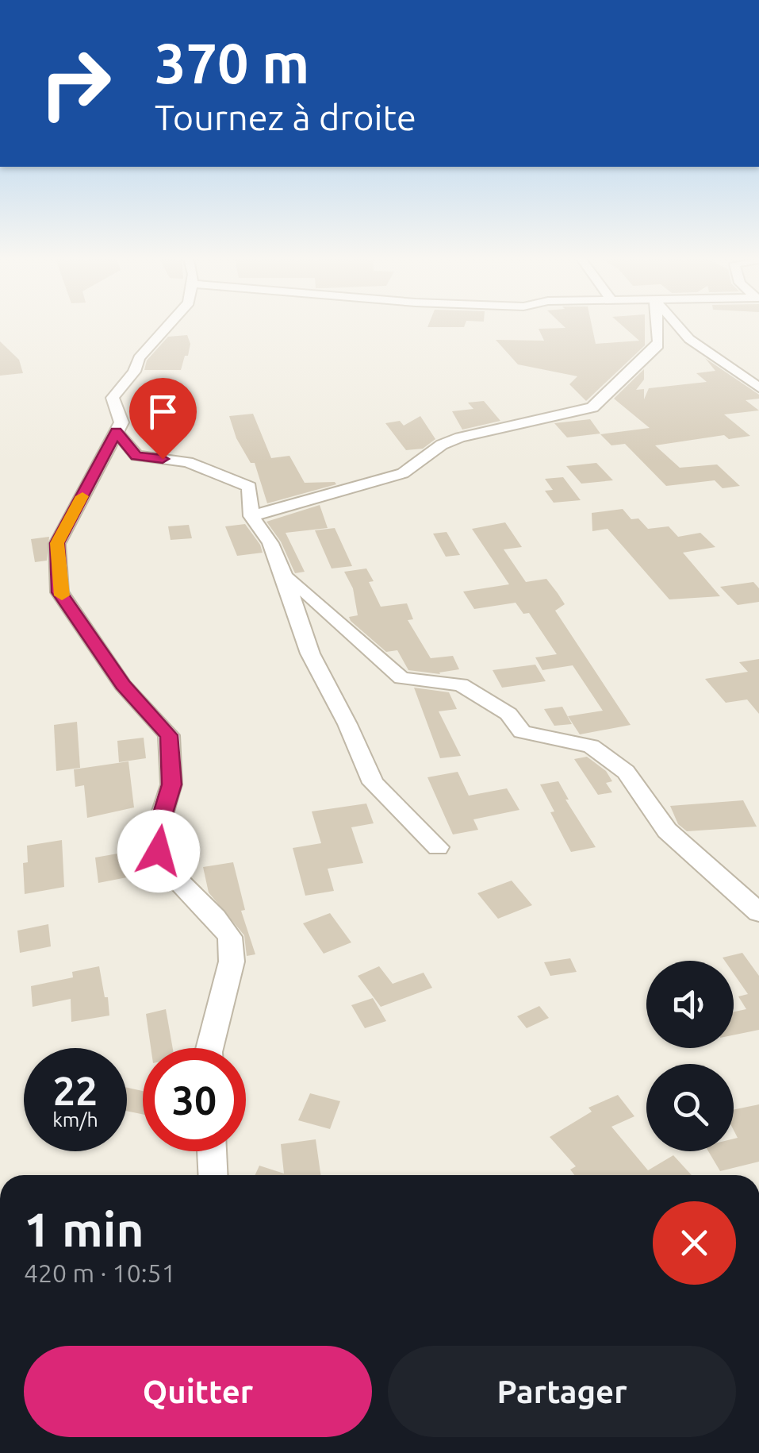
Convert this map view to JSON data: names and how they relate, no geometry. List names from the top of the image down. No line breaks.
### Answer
{"page":{"turn":["370 m","Tournez à droite"],"speed":"22 km/h","limit":"30","heading":["1 min","420 m · 10:51"],"buttons":["Quitter","Partager"]}}
